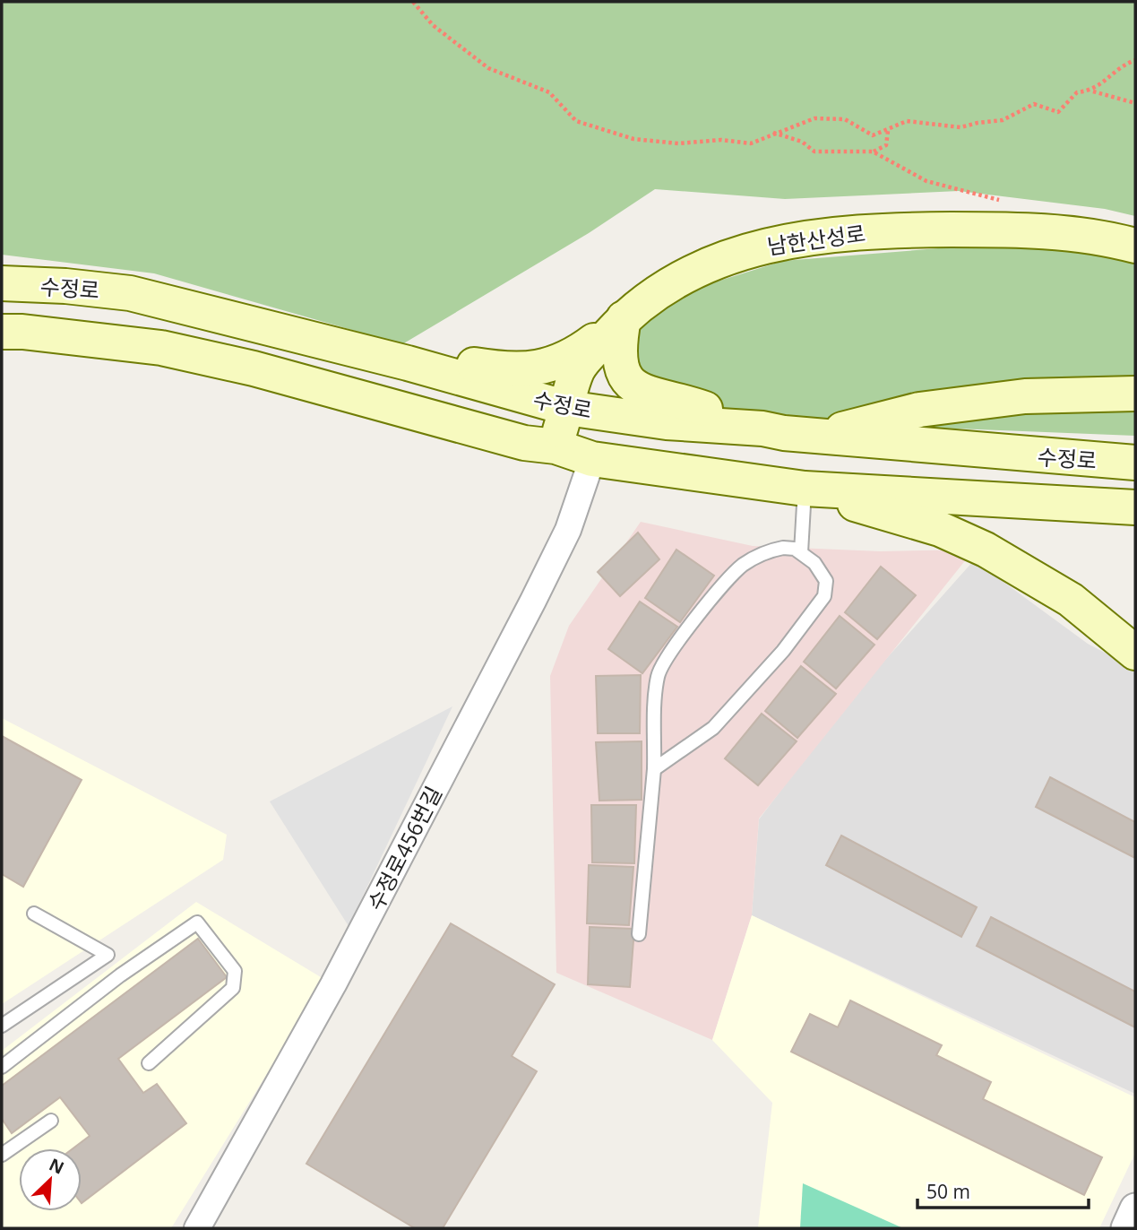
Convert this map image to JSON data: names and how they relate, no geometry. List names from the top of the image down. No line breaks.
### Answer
{"streets":{"main road":["남한산성로","수정로"],"street":["수정로456번길"]},"crossings":[["남한산성로","수정로"],["수정로","수정로456번길"]],"scale_bar":"50 m","north":"top right"}
